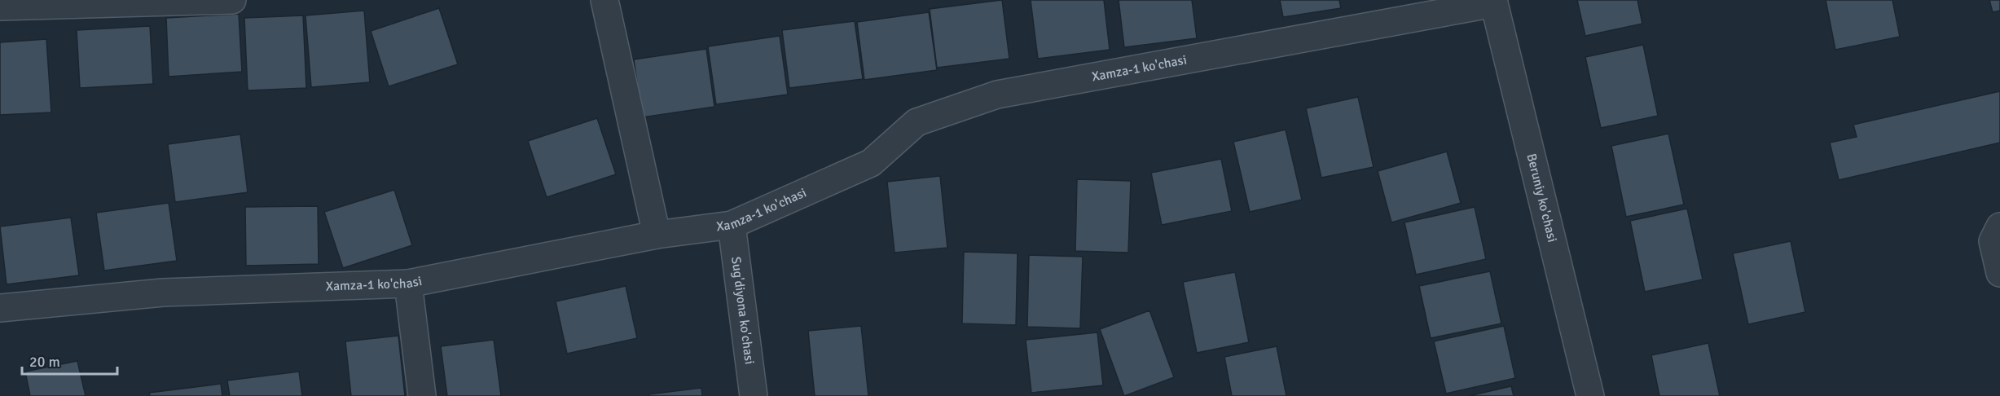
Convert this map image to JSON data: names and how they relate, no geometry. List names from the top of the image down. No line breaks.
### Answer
{"streets":{"street":["Xamza-1 ko'chasi","Beruniy ko'chasi","Sug'diyona ko'chasi"]},"crossings":[["Xamza-1 ko'chasi","Beruniy ko'chasi"],["Xamza-1 ko'chasi","Sug'diyona ko'chasi"]],"scale_bar":"20 m"}
